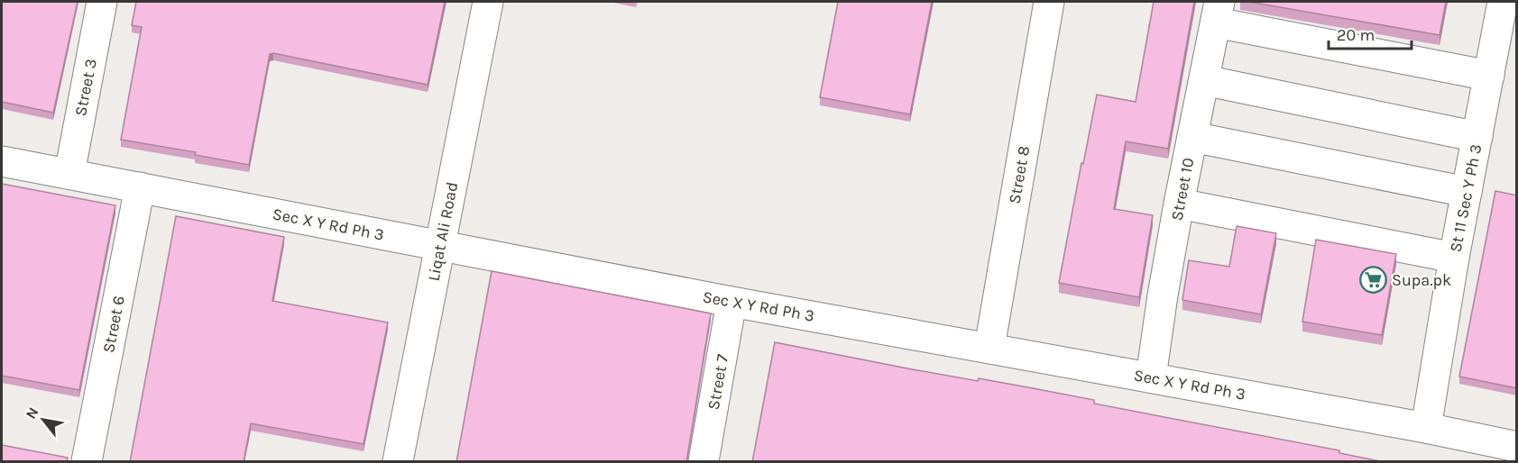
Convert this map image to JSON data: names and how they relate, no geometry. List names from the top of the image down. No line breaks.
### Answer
{"streets":{"street":["Street 3","Street 8","Street 10","St 11 Sec Y Ph 3","Sec X Y Rd Ph 3","Liqat Ali Road","Street 6","Street 7"]},"crossings":[["Street 3","Sec X Y Rd Ph 3"],["Street 8","Sec X Y Rd Ph 3"],["Street 10","Sec X Y Rd Ph 3"],["St 11 Sec Y Ph 3","Sec X Y Rd Ph 3"],["Sec X Y Rd Ph 3","Liqat Ali Road"],["Sec X Y Rd Ph 3","Street 6"],["Sec X Y Rd Ph 3","Street 7"]],"places":{"supermarket":["Supa.pk"]},"scale_bar":"20 m","north":"top left"}
